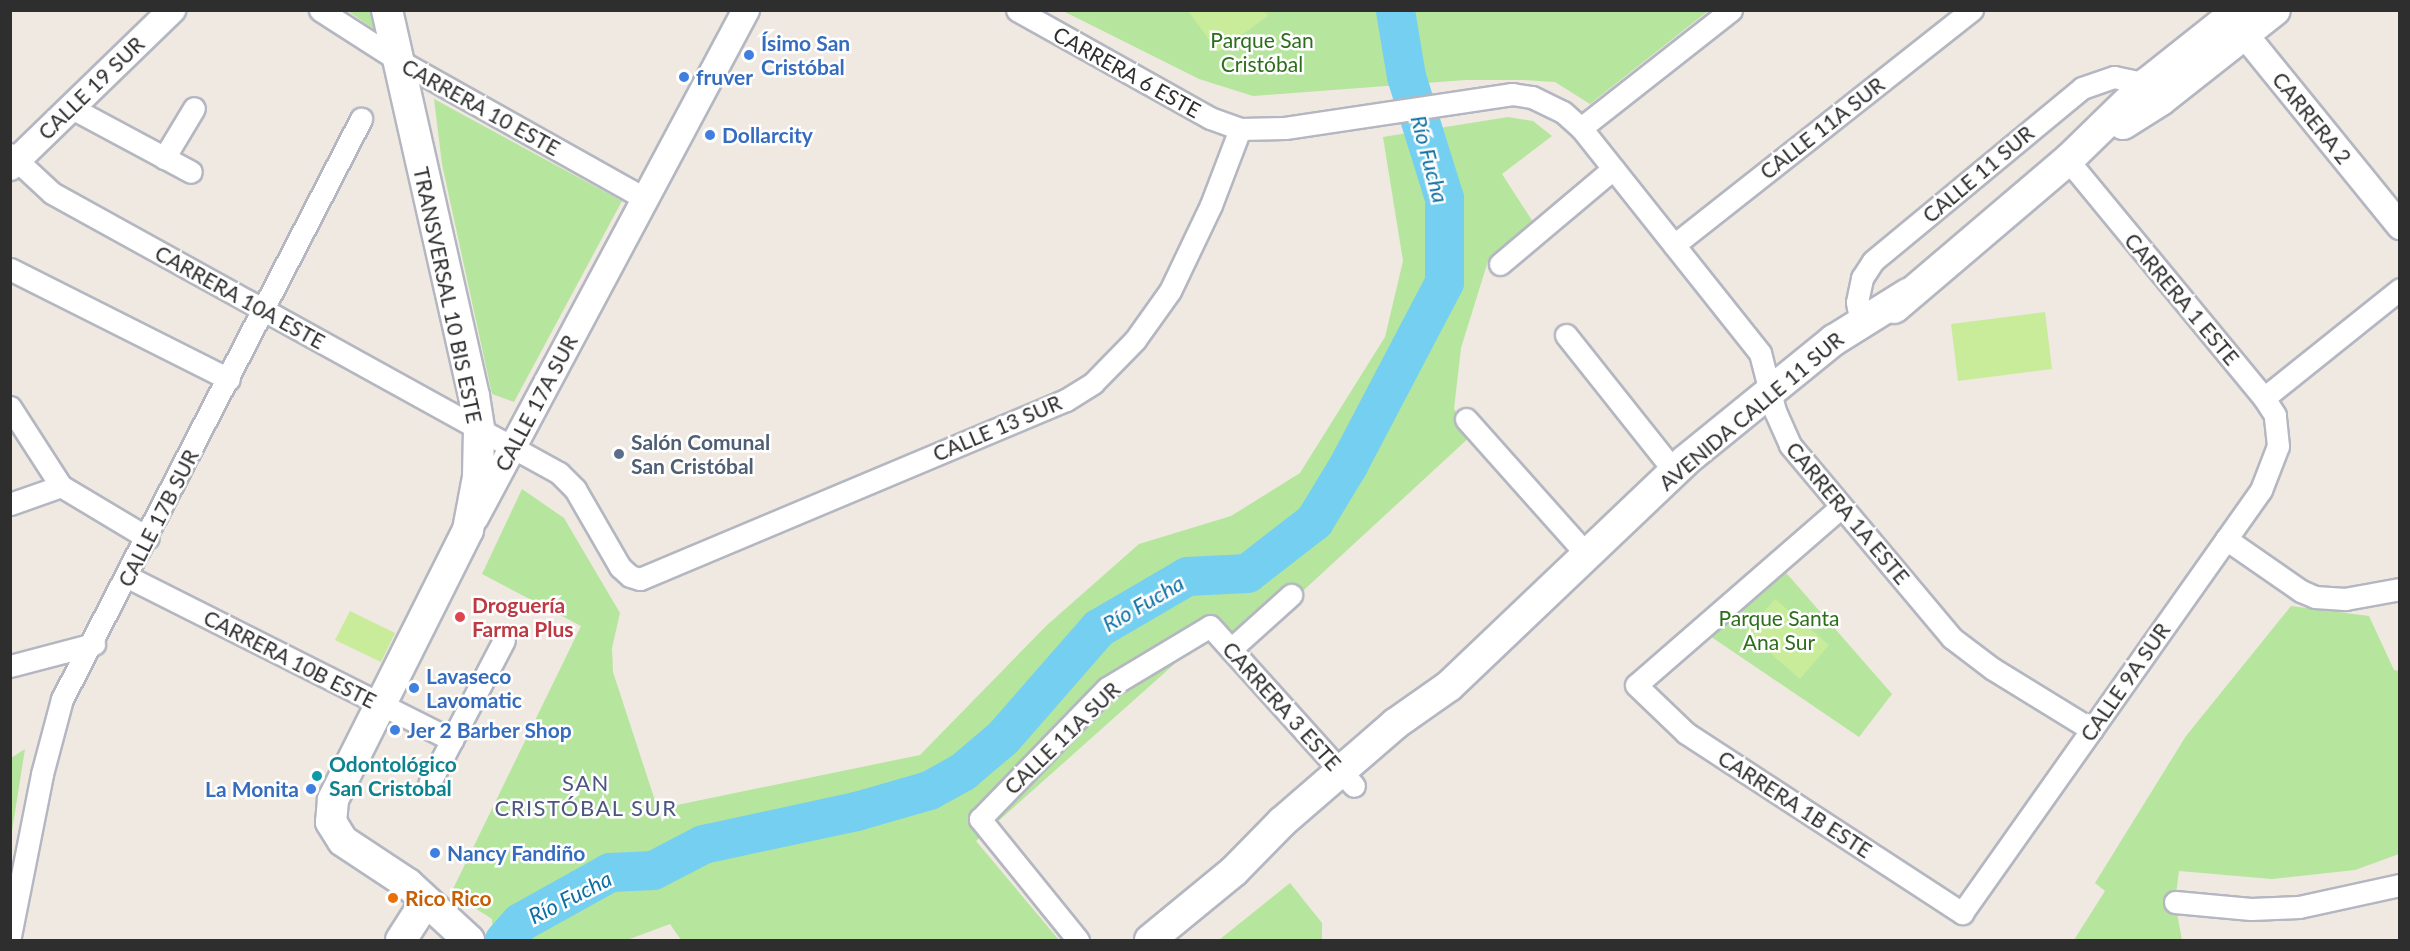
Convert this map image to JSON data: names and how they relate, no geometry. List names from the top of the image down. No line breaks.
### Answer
{"streets":{"main road":["TRANSVERSAL 10 BIS ESTE","CALLE 17A SUR","AVENIDA CALLE 11 SUR"],"street":["CARRERA 6 ESTE","CALLE 19 SUR","CARRERA 10 ESTE","CARRERA 2","CALLE 11A SUR","CALLE 11 SUR","CARRERA 10A ESTE","CARRERA 1 ESTE","CALLE 13 SUR","CARRERA 1A ESTE","CALLE 17B SUR","CARRERA 10B ESTE","CALLE 9A SUR","CARRERA 3 ESTE","CARRERA 1B ESTE"]},"crossings":[["CARRERA 6 ESTE","CALLE 13 SUR"],["CARRERA 6 ESTE","CARRERA 1A ESTE"],["CALLE 19 SUR","CARRERA 10A ESTE"],["CARRERA 10 ESTE","TRANSVERSAL 10 BIS ESTE"],["CARRERA 10 ESTE","CALLE 17A SUR"],["CARRERA 2","AVENIDA CALLE 11 SUR"],["CALLE 11A SUR","CARRERA 1A ESTE"],["CALLE 11A SUR","CARRERA 3 ESTE"],["CALLE 11 SUR","AVENIDA CALLE 11 SUR"],["TRANSVERSAL 10 BIS ESTE","CARRERA 10A ESTE"],["TRANSVERSAL 10 BIS ESTE","CALLE 17A SUR"],["CARRERA 10A ESTE","CALLE 17A SUR"],["CARRERA 10A ESTE","CALLE 13 SUR"],["CARRERA 10A ESTE","CALLE 17B SUR"],["CARRERA 1 ESTE","AVENIDA CALLE 11 SUR"],["CARRERA 1 ESTE","CALLE 9A SUR"],["CALLE 17A SUR","CALLE 13 SUR"],["CALLE 17A SUR","CARRERA 10B ESTE"],["AVENIDA CALLE 11 SUR","CARRERA 1A ESTE"],["AVENIDA CALLE 11 SUR","CARRERA 3 ESTE"],["CALLE 13 SUR","CARRERA 1A ESTE"],["CARRERA 1A ESTE","CALLE 9A SUR"],["CARRERA 1A ESTE","CARRERA 1B ESTE"],["CALLE 17B SUR","CARRERA 10B ESTE"],["CALLE 9A SUR","CARRERA 1B ESTE"]],"districts":["SAN CRISTÓBAL SUR"],"water":["Río Fucha"],"parks":["Parque San Cristóbal","Parque Santa Ana Sur"],"places":["Ísimo San Cristóbal","fruver","Dollarcity","Salón Comunal San Cristóbal","Droguería Farma Plus","Lavaseco Lavomatic","Jer 2 Barber Shop","Odontológico San Cristobal","La Monita","Nancy Fandiño","Rico Rico"]}
